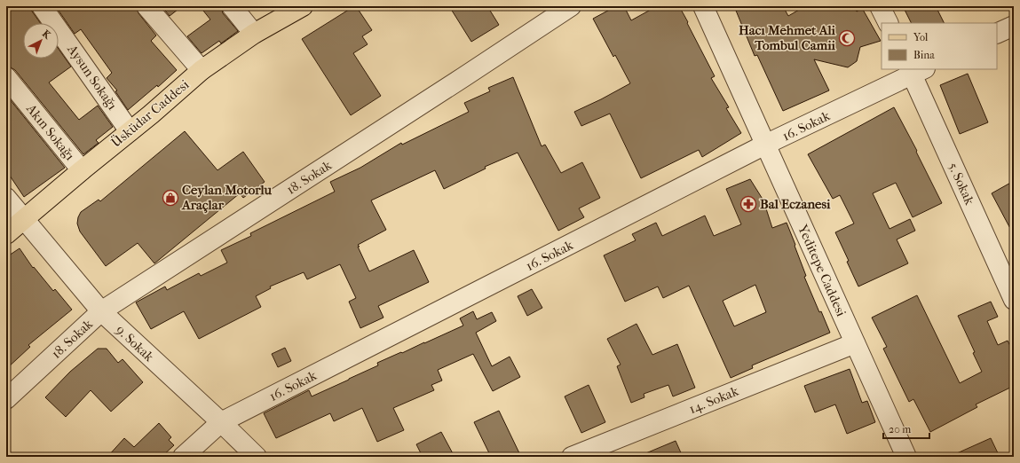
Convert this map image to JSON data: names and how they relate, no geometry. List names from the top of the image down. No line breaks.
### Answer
{"streets":{"main road":["Üsküdar Caddesi"],"street":["Aysun Sokağı","16. Sokak","Akın Sokağı","18. Sokak","5. Sokak","Yeditepe Caddesi","9. Sokak","14. Sokak"]},"crossings":[["Aysun Sokağı","Üsküdar Caddesi"],["Üsküdar Caddesi","Akın Sokağı"],["Üsküdar Caddesi","9. Sokak"],["16. Sokak","5. Sokak"],["16. Sokak","Yeditepe Caddesi"],["16. Sokak","9. Sokak"],["18. Sokak","9. Sokak"],["Yeditepe Caddesi","14. Sokak"]],"places":{"mosque":["Hacı Mehmet Ali Tombul Camii"],"shop":["Ceylan Motorlu Araçlar"],"pharmacy":["Bal Eczanesi"]},"legend":["Yol","Bina"],"scale_bar":"20 m","north":"top right"}
